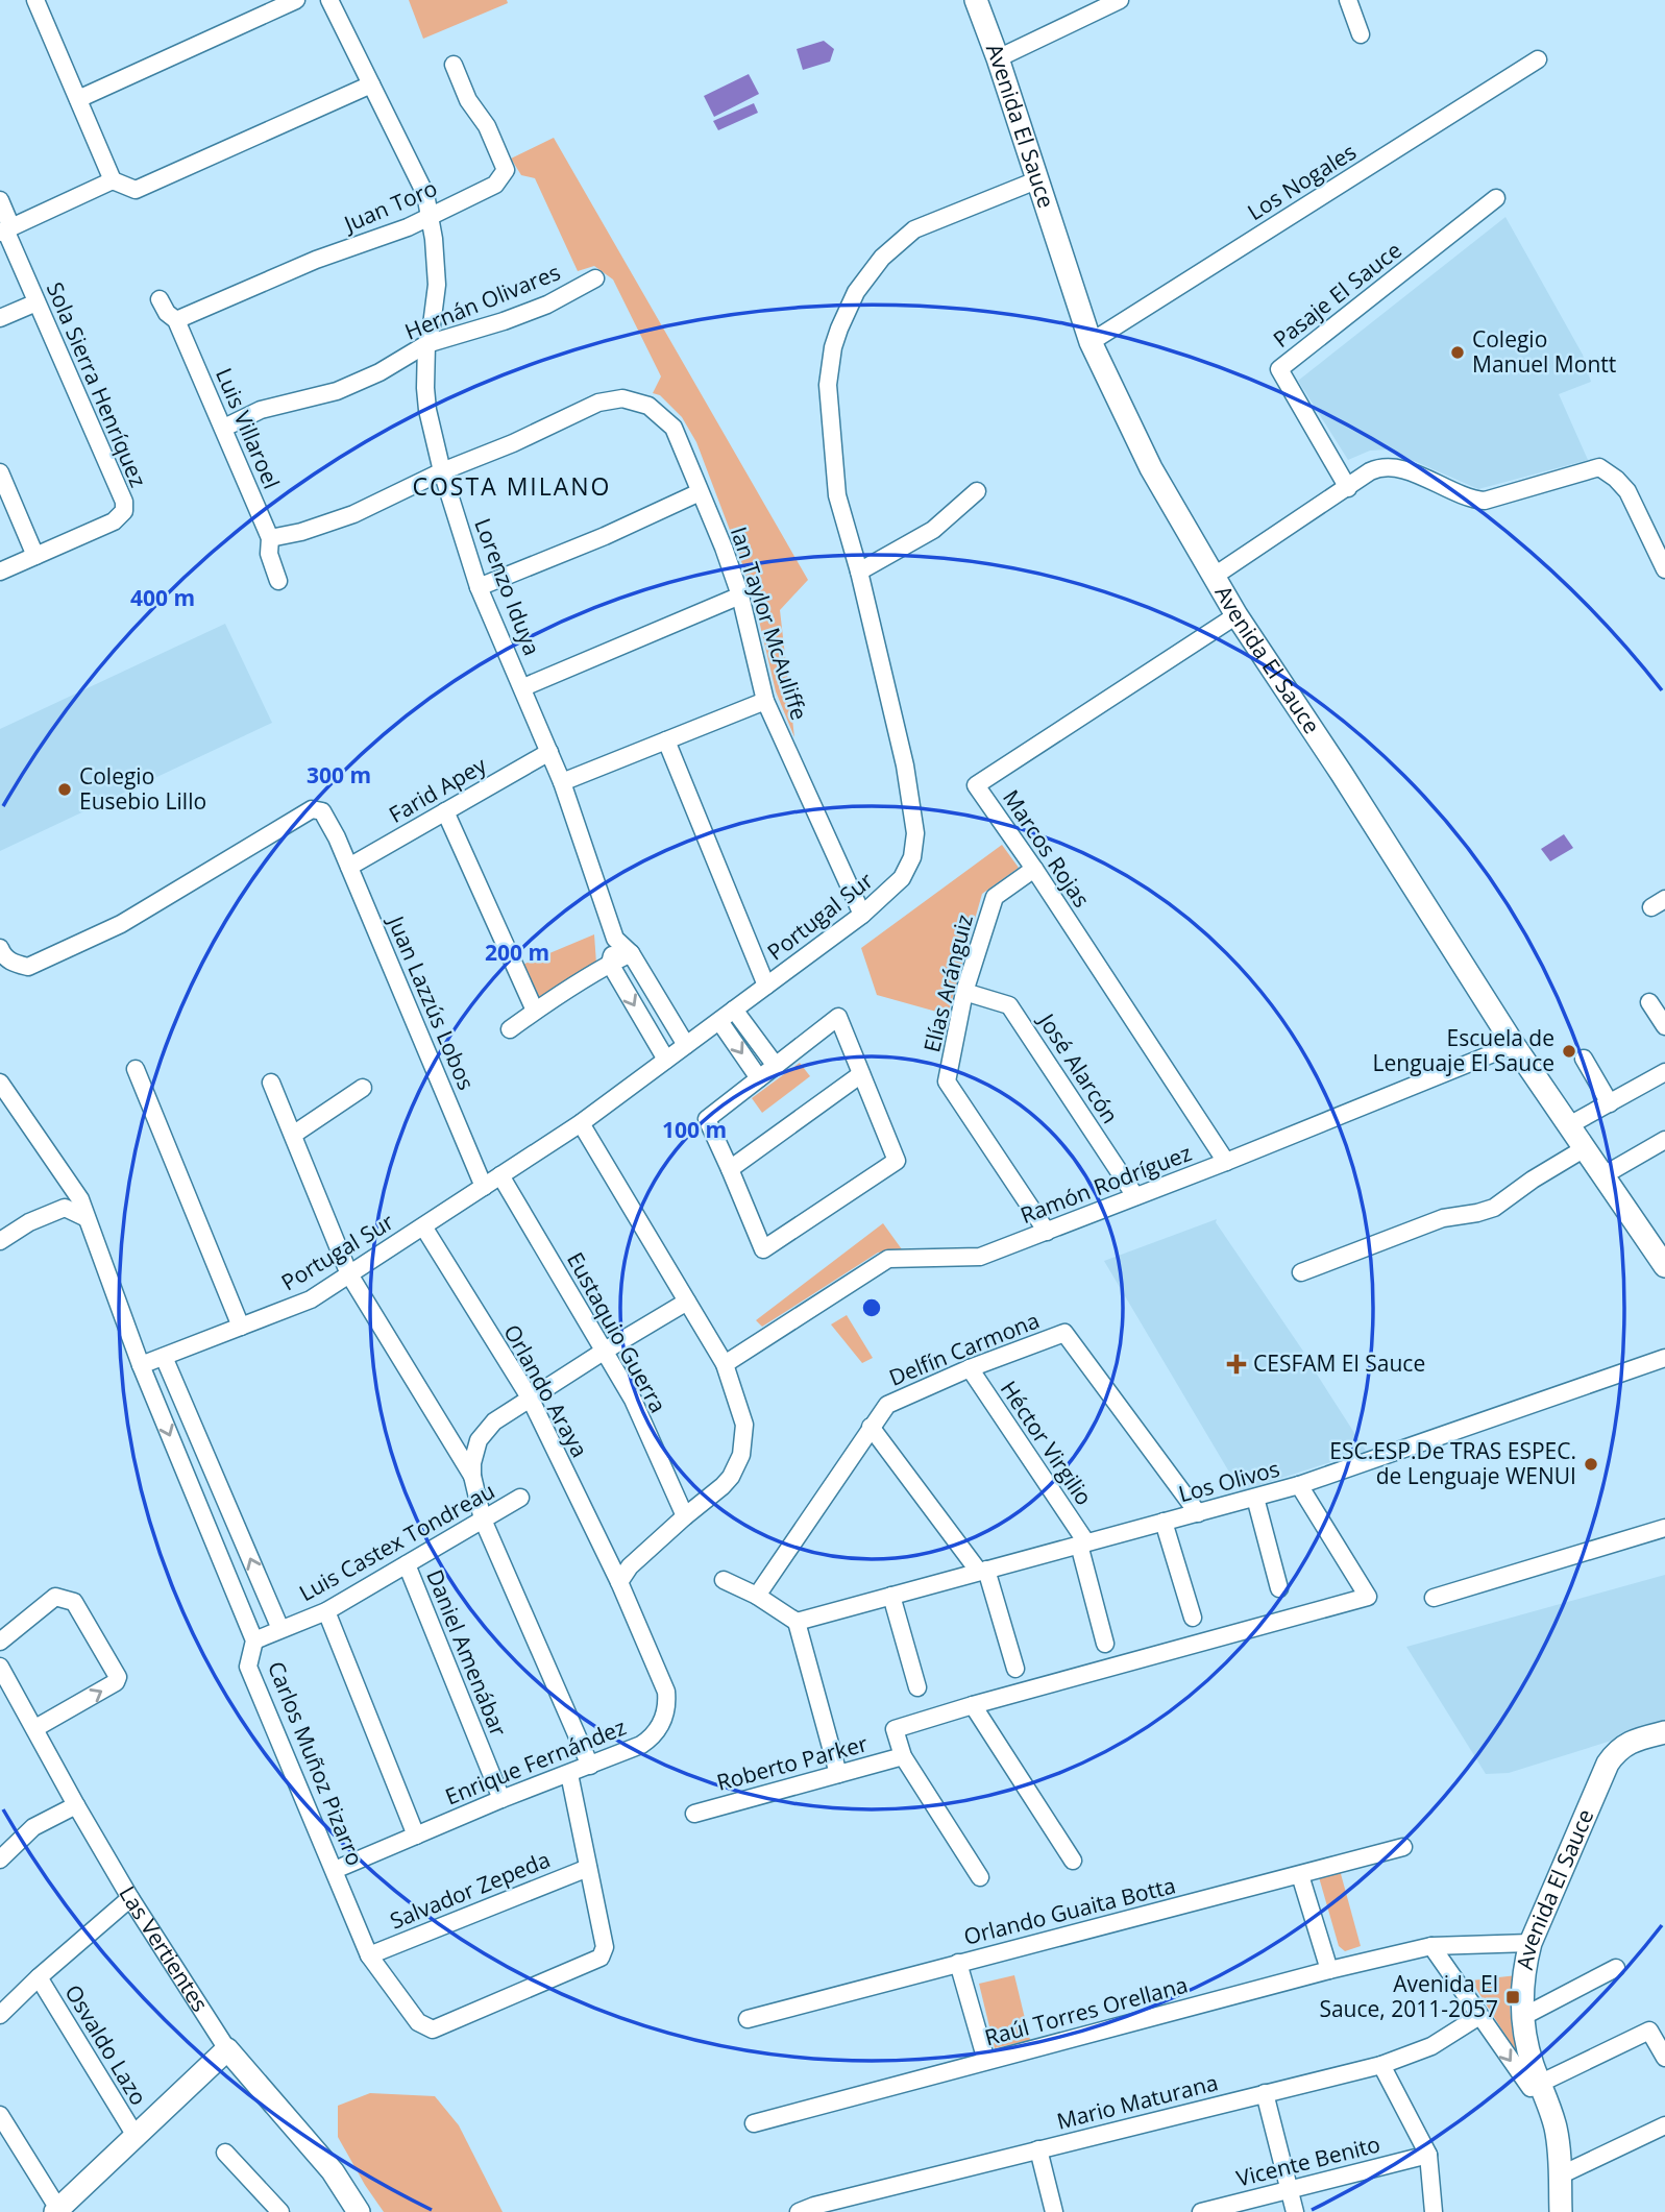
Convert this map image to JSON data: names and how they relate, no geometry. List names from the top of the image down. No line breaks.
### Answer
{"streets":{"street":["Avenida El Sauce","Los Nogales","Juan Toro","Pasaje El Sauce","Hernán Olivares","Sola Sierra Henríquez","Luis Villaroel","Lorenzo Iduya","Ian Taylor McAuliffe","Farid Apey","Marcos Rojas","Portugal Sur","Elías Aránguiz","Juan Lazzús Lobos","José Alarcón","Ramón Rodríguez","Eustaquio Guerra","Delfín Carmona","Orlando Araya","Héctor Virgilio","Los Olivos","Luis Castex Tondreau","Daniel Amenábar","Enrique Fernández","Carlos Muñoz Pizarro","Roberto Parker","Salvador Zepeda","Orlando Guaita Botta","Las Vertientes","Raúl Torres Orellana","Osvaldo Lazo","Mario Maturana","Vicente Benito"]},"crossings":[["Avenida El Sauce","Los Nogales"],["Avenida El Sauce","Marcos Rojas"],["Avenida El Sauce","Portugal Sur"],["Avenida El Sauce","Ramón Rodríguez"],["Avenida El Sauce","Raúl Torres Orellana"],["Juan Toro","Luis Villaroel"],["Juan Toro","Lorenzo Iduya"],["Hernán Olivares","Luis Villaroel"],["Hernán Olivares","Lorenzo Iduya"],["Luis Villaroel","Ian Taylor McAuliffe"],["Lorenzo Iduya","Ian Taylor McAuliffe"],["Lorenzo Iduya","Farid Apey"],["Lorenzo Iduya","Portugal Sur"],["Ian Taylor McAuliffe","Portugal Sur"],["Farid Apey","Juan Lazzús Lobos"],["Marcos Rojas","Elías Aránguiz"],["Marcos Rojas","Ramón Rodríguez"],["Portugal Sur","Juan Lazzús Lobos"],["Portugal Sur","Eustaquio Guerra"],["Portugal Sur","Orlando Araya"],["Portugal Sur","Carlos Muñoz Pizarro"],["Elías Aránguiz","José Alarcón"],["Elías Aránguiz","Ramón Rodríguez"],["José Alarcón","Ramón Rodríguez"],["Delfín Carmona","Héctor Virgilio"],["Delfín Carmona","Los Olivos"],["Orlando Araya","Enrique Fernández"],["Héctor Virgilio","Los Olivos"],["Luis Castex Tondreau","Daniel Amenábar"],["Luis Castex Tondreau","Carlos Muñoz Pizarro"],["Daniel Amenábar","Enrique Fernández"],["Enrique Fernández","Carlos Muñoz Pizarro"],["Carlos Muñoz Pizarro","Salvador Zepeda"]],"districts":["COSTA MILANO"],"places":{"other":["Colegio Manuel Montt","Colegio Eusebio Lillo","Escuela de Lenguaje El Sauce","ESC.ESP.De TRAS ESPEC. de Lenguaje WENUI"],"health":["CESFAM El Sauce"],"transit":["Avenida El Sauce, 2011-2057"]},"rings":["400 m","300 m","200 m","100 m"]}
